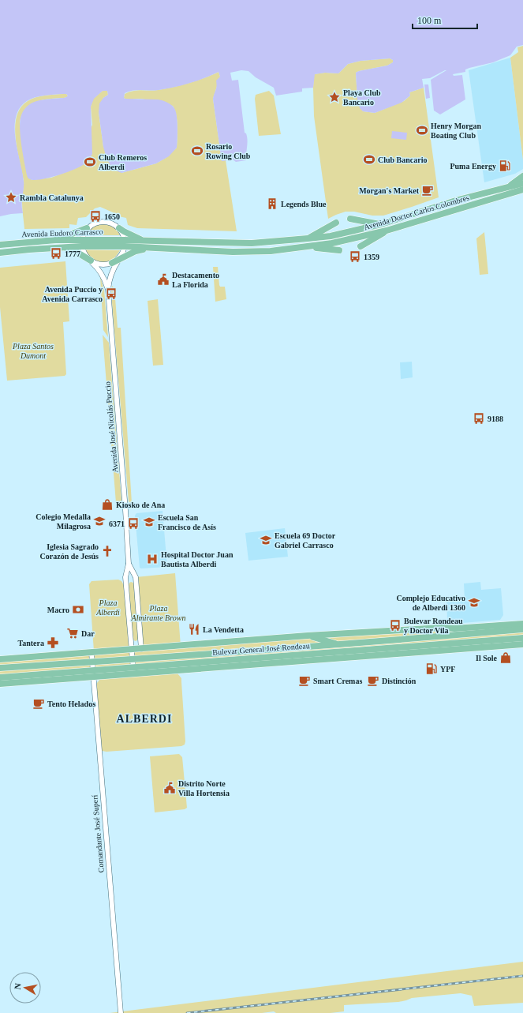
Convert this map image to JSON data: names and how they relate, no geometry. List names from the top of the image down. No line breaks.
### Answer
{"streets":{"main road":["Avenida Doctor Carlos Colombres","Avenida Eudoro Carrasco","Bulevar General José Rondeau"],"street":["Avenida José Nicolás Puccio","Comandante José Superí"]},"crossings":[["Avenida Doctor Carlos Colombres","Avenida Eudoro Carrasco"],["Avenida Doctor Carlos Colombres","Avenida José Nicolás Puccio"],["Avenida Eudoro Carrasco","Avenida José Nicolás Puccio"],["Avenida José Nicolás Puccio","Bulevar General José Rondeau"],["Bulevar General José Rondeau","Comandante José Superí"]],"districts":["ALBERDI"],"parks":["Plaza Santos Dumont","Plaza Alberdi","Plaza Almirante Brown"],"places":{"place":["Playa Club Bancario","Rambla Catalunya"],"sports":["Henry Morgan Boating Club","Rosario Rowing Club","Club Bancario","Club Remeros Alberdi"],"fuel station":["Puma Energy","YPF"],"cafe":["Morgan's Market","Smart Cremas","Distinción","Tento Helados"],"building":["Legends Blue"],"bus stop":["1650","1777","1359","Avenida Puccio y Avenida Carrasco","9188","6371","Bulevar Rondeau y Doctor Vila"],"public building":["Destacamento La Florida","Distrito Norte Villa Hortensia"],"shop":["Kiosko de Ana","Il Sole"],"school or university":["Colegio Medalla Milagrosa","Escuela San Francisco de Asís","Escuela 69 Doctor Gabriel Carrasco","Complejo Educativo de Alberdi 1360"],"church":["Iglesia Sagrado Corazón de Jesús"],"hospital":["Hospital Doctor Juan Bautista Alberdi"],"bank":["Macro"],"restaurant":["La Vendetta"],"supermarket":["Dar"],"pharmacy":["Tantera"]},"scale_bar":"100 m","north":"left"}
